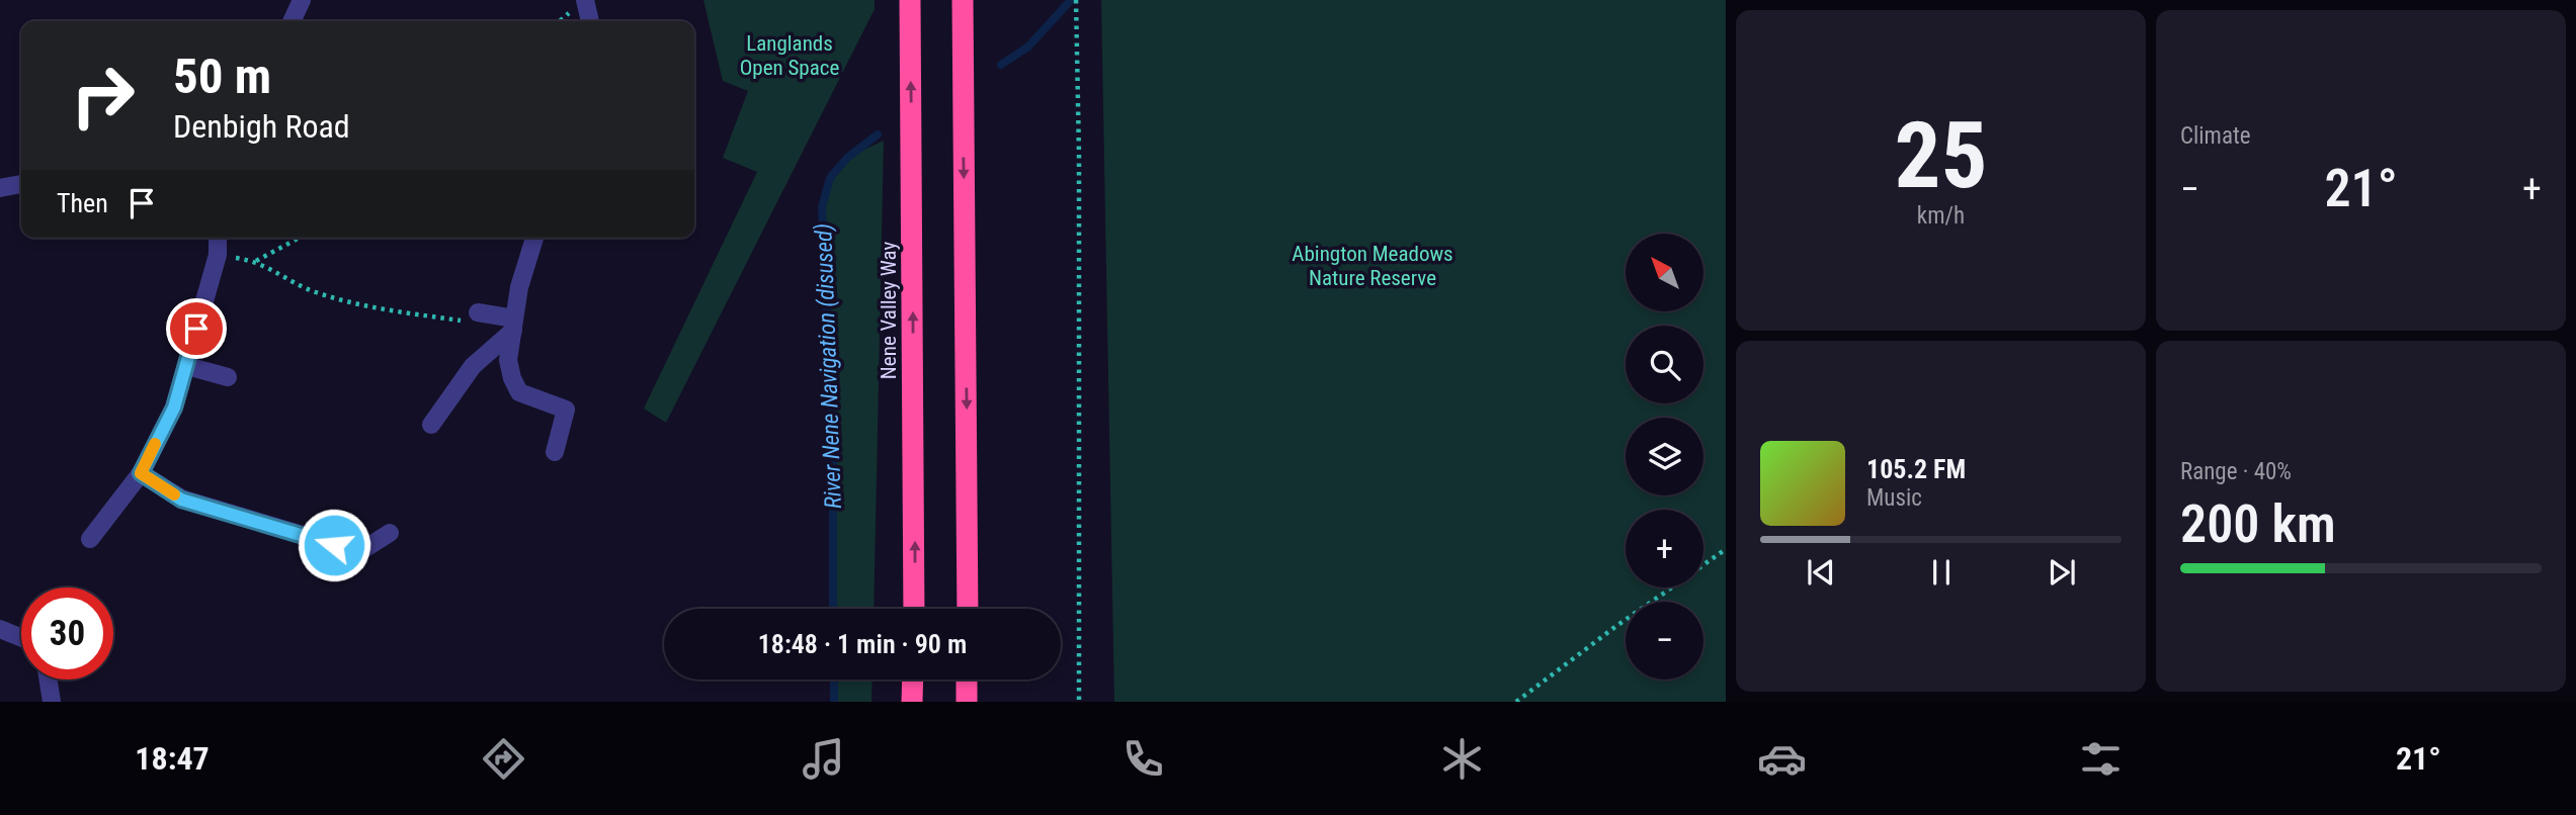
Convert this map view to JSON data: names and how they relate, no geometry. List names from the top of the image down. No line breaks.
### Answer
{"streets":{"highway":["Nene Valley Way"]},"water":["River Nene Navigation (disused)"],"parks":["Langlands Open Space","Abington Meadows Nature Reserve"],"north":"top left","page":{"tile":[["25","km/h"],"Climate",["Range · 40%","200 km"]],"turn":["50 m","Denbigh Road"],"heat":["−","21°","+"],"then":"Then","map_buttons":["+","−"],"song":["105.2 FM","Music"],"limit":"30","trip":"18:48 · 1 min · 90 m","tabs":["18:47","21°"]}}
